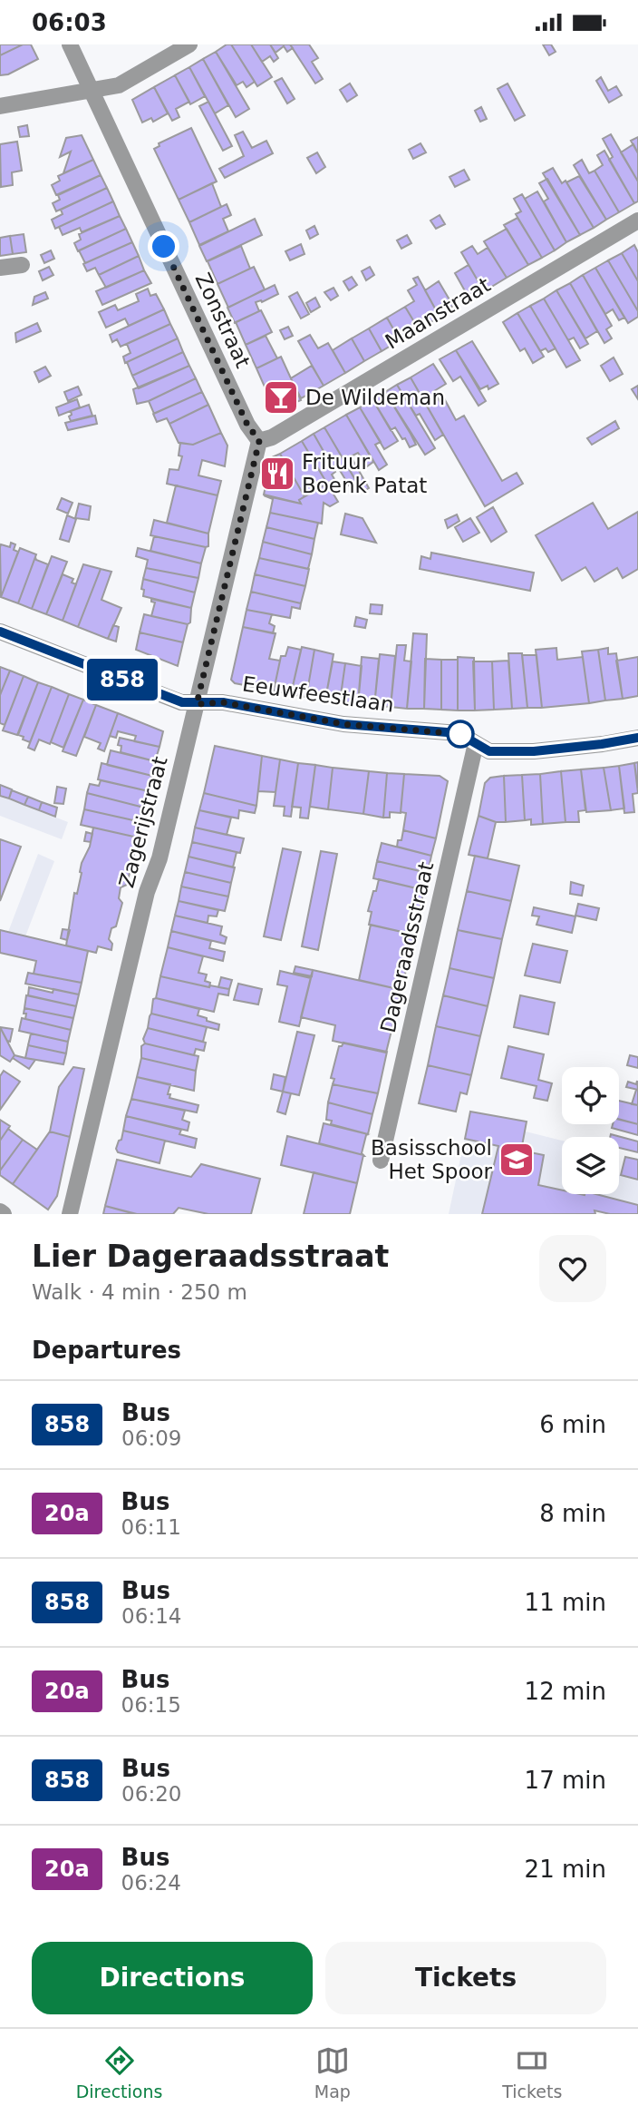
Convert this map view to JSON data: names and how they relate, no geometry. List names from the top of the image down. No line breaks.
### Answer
{"streets":{"street":["Maanstraat","Zonstraat","Eeuwfeestlaan","Zagerijstraat","Dageraadsstraat"]},"crossings":[["Maanstraat","Zonstraat"],["Maanstraat","Zagerijstraat"],["Zonstraat","Zagerijstraat"],["Eeuwfeestlaan","Zagerijstraat"],["Eeuwfeestlaan","Dageraadsstraat"]],"places":{"bar":["De Wildeman"],"restaurant":["Frituur Boenk Patat"],"school or university":["Basisschool Het Spoor"]},"lines":["bus line 858"],"page":{"status":"06:03","on_map":"858","heading":[["Lier Dageraadsstraat","Walk · 4 min · 250 m"],"Departures"],"list":[{"mark":"858","name":"Bus","note":"06:09","value":"6 min"},{"mark":"20a","name":"Bus","note":"06:11","value":"8 min"},{"mark":"858","name":"Bus","note":"06:14","value":"11 min"},{"mark":"20a","name":"Bus","note":"06:15","value":"12 min"},{"mark":"858","name":"Bus","note":"06:20","value":"17 min"},{"mark":"20a","name":"Bus","note":"06:24","value":"21 min"}],"buttons":["Directions","Tickets"],"tabs":["Directions","Map","Tickets"]}}
